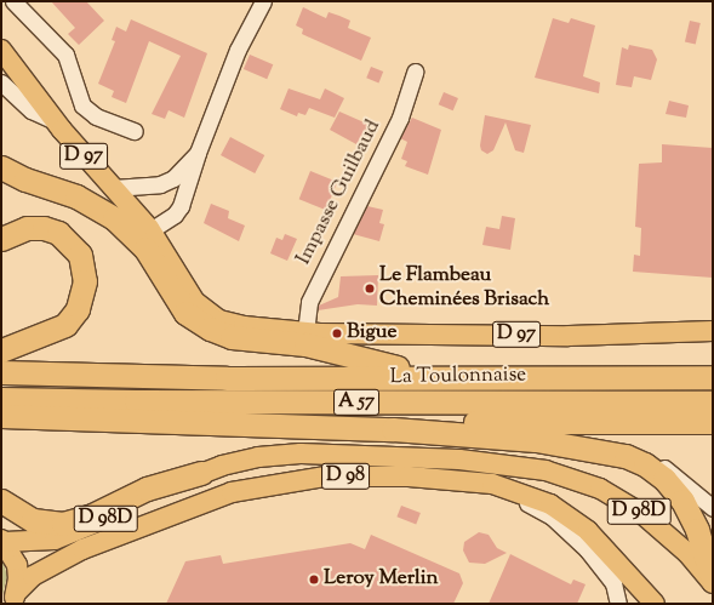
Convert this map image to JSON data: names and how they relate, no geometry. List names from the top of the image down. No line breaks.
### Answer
{"streets":{"highway":["La Toulonnaise","A 57"],"main road":["D 97","D 98","D 98D"],"street":["Impasse Guilbaud"]},"crossings":[["D 97","Impasse Guilbaud"]],"places":["Le Flambeau Cheminées Brisach","Bigue","Leroy Merlin"]}
